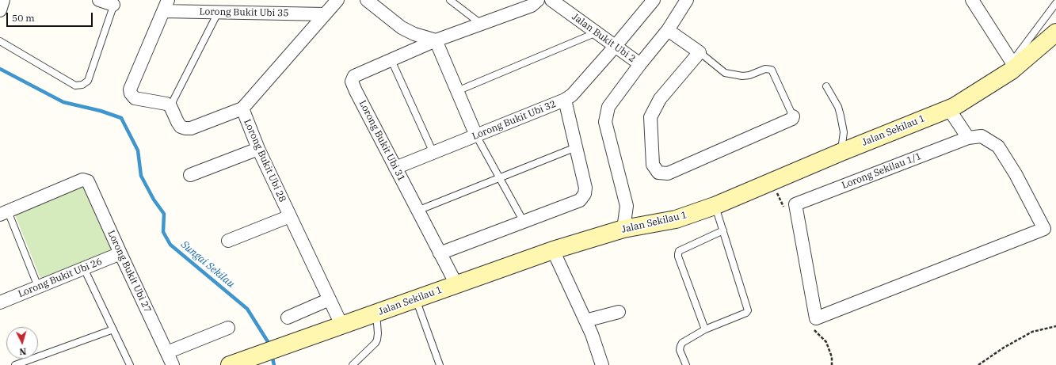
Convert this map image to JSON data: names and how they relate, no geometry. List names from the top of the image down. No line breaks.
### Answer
{"streets":{"street":["Lorong Bukit Ubi 35","Jalan Bukit Ubi 2","Lorong Bukit Ubi 32","Jalan Sekilau 1","Lorong Bukit Ubi 31","Lorong Bukit Ubi 28","Lorong Sekilau 1/1","Lorong Bukit Ubi 27","Lorong Bukit Ubi 26"]},"crossings":[["Lorong Bukit Ubi 35","Lorong Bukit Ubi 28"],["Jalan Bukit Ubi 2","Lorong Bukit Ubi 32"],["Lorong Bukit Ubi 32","Lorong Bukit Ubi 31"],["Jalan Sekilau 1","Lorong Bukit Ubi 31"],["Jalan Sekilau 1","Lorong Bukit Ubi 28"],["Lorong Bukit Ubi 27","Lorong Bukit Ubi 26"]],"water":["Sungai Sekilau"],"scale_bar":"50 m","north":"bottom"}
